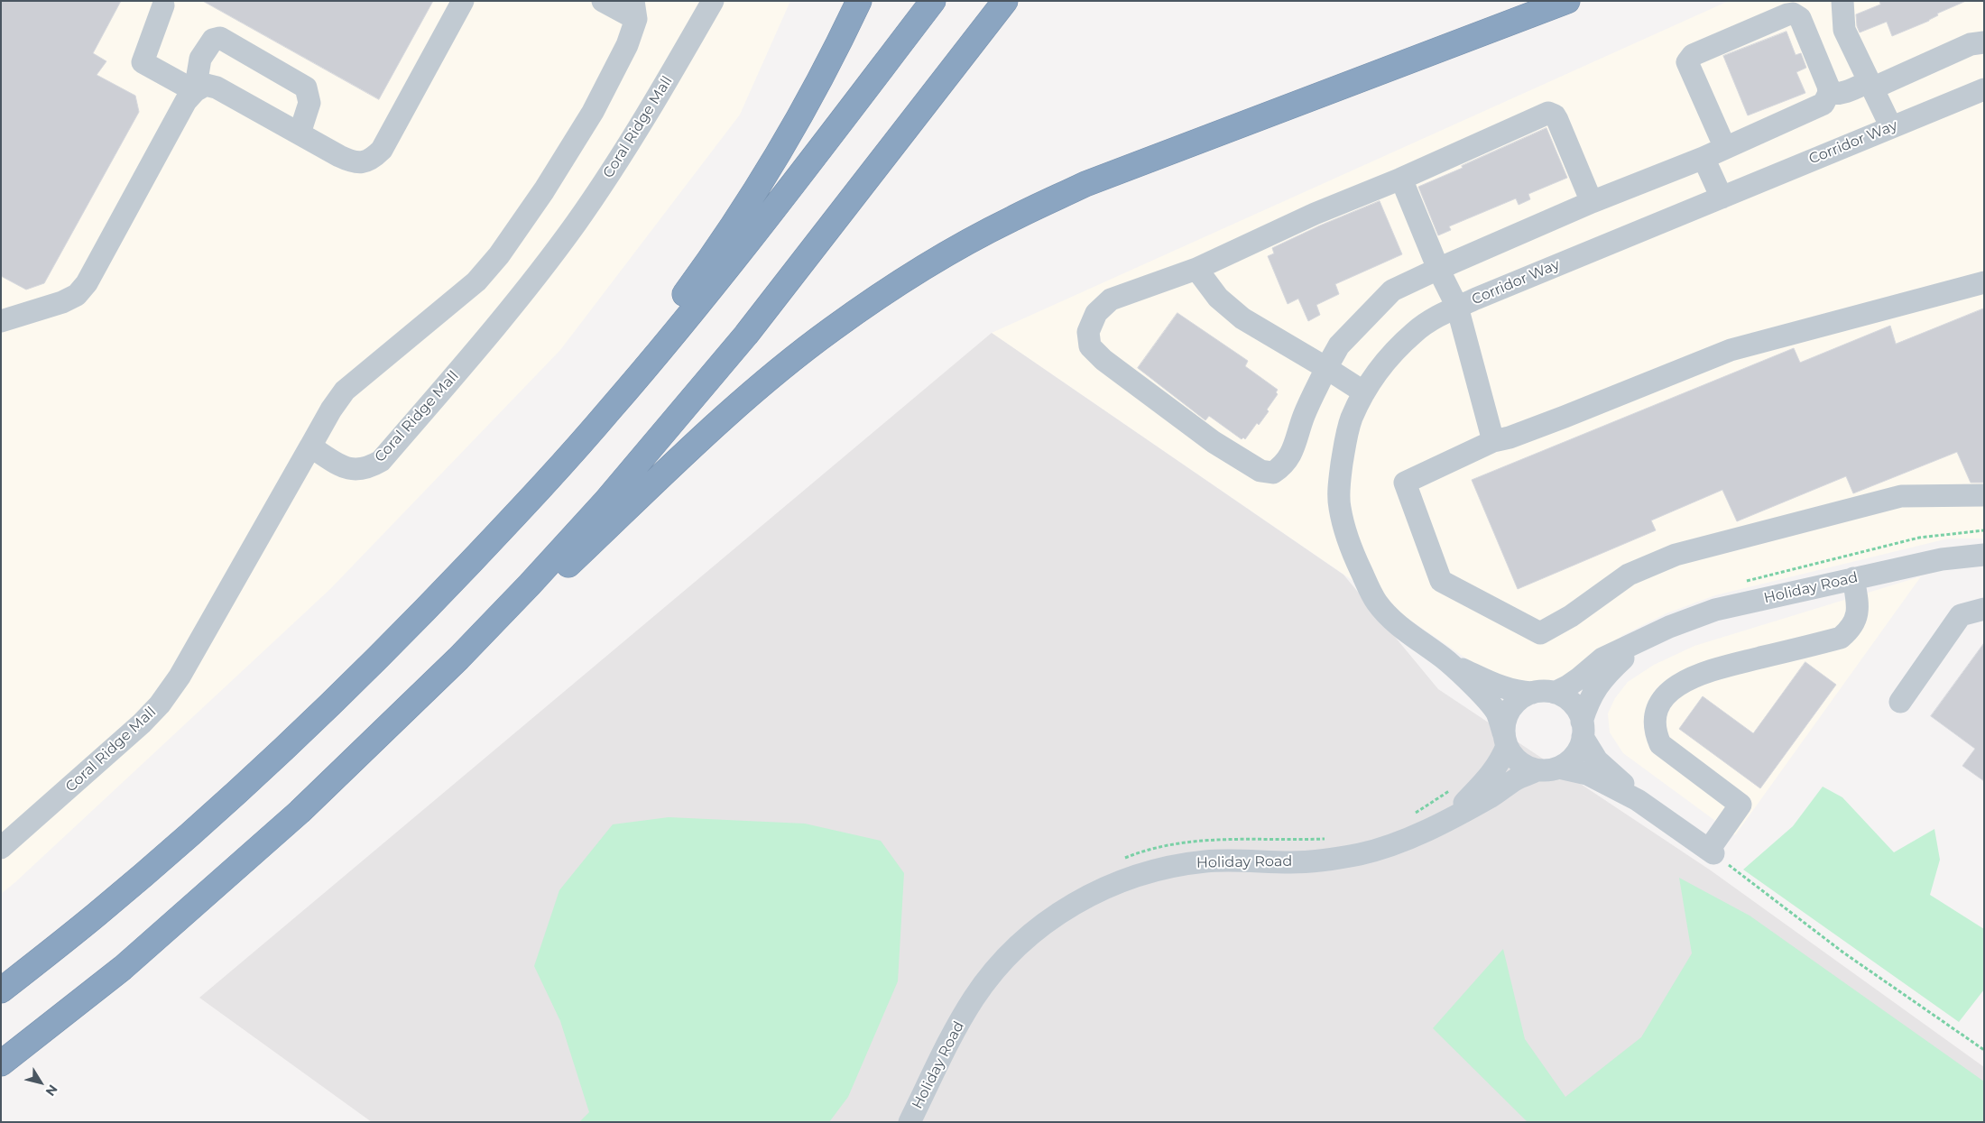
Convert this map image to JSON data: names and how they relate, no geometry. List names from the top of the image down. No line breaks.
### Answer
{"streets":{"street":["Coral Ridge Mall","Corridor Way","Holiday Road"]},"crossings":[["Corridor Way","Holiday Road"]],"north":"bottom right"}
